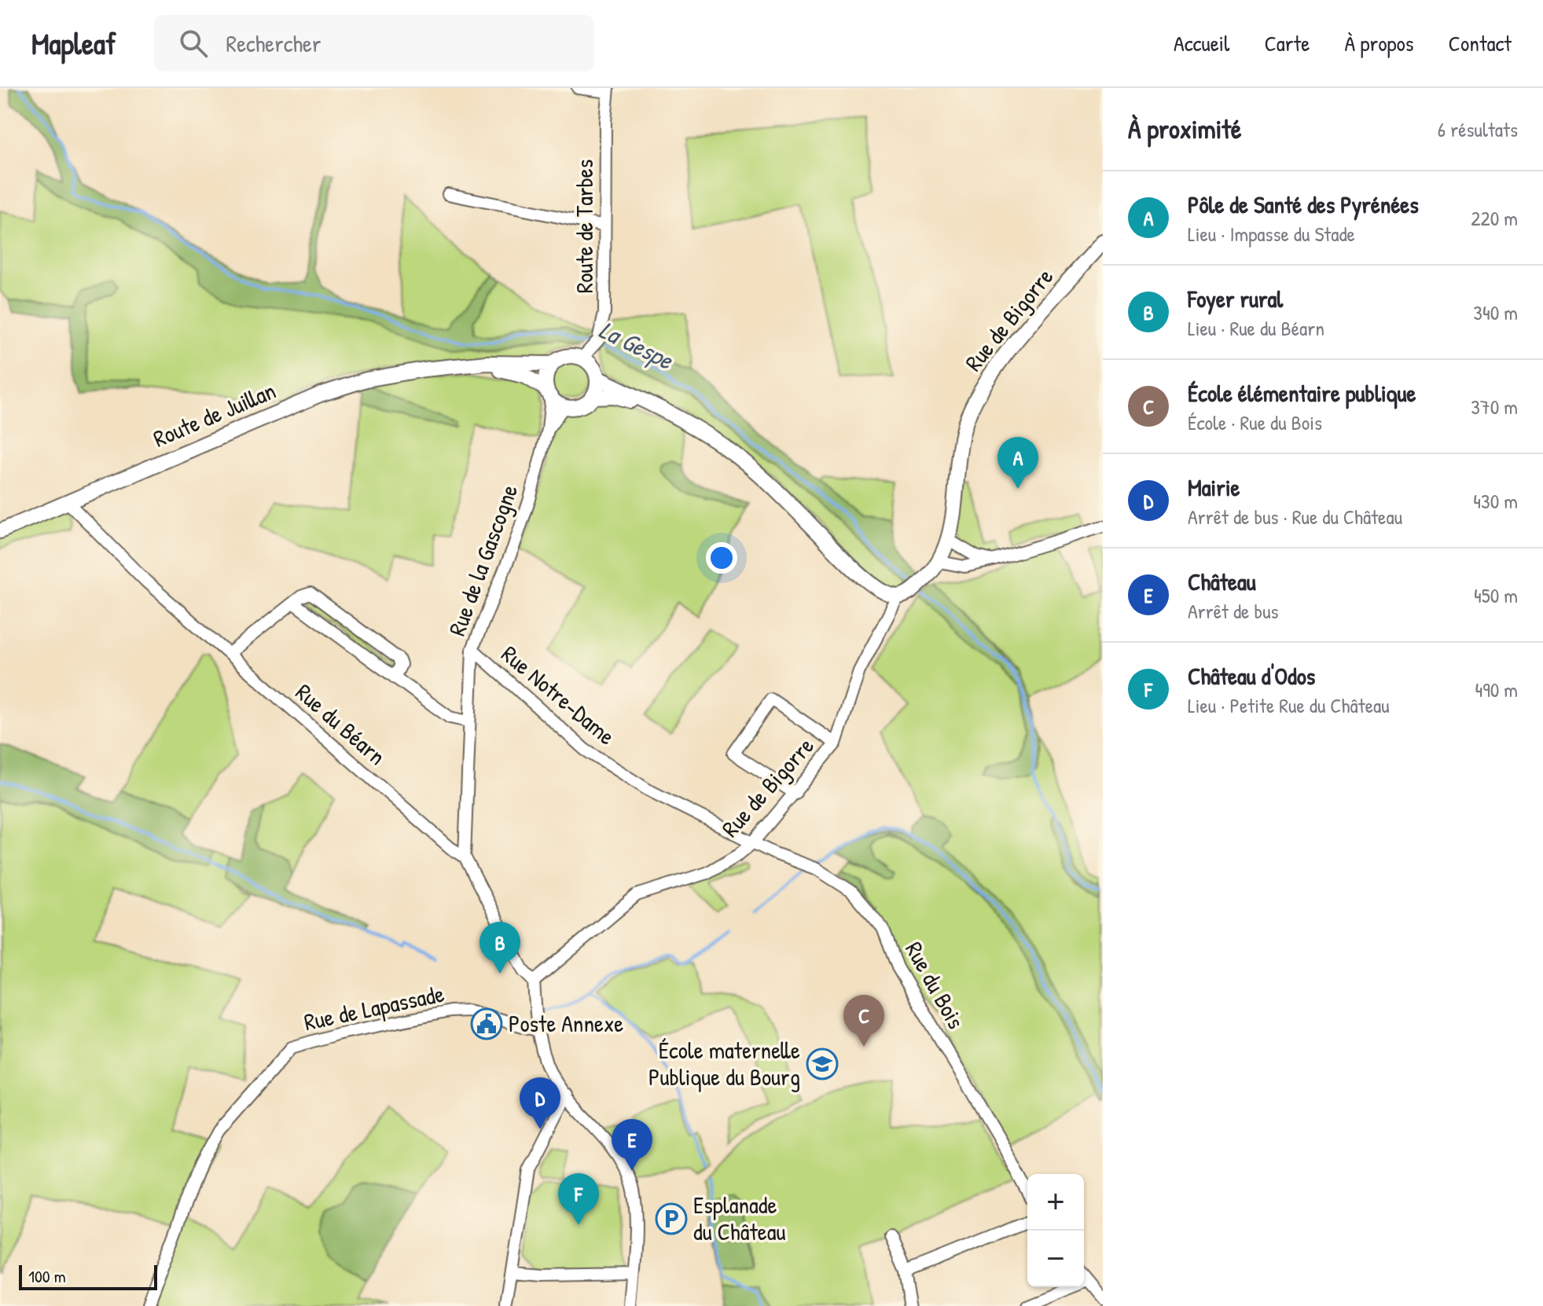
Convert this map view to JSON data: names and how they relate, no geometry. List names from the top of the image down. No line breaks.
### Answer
{"streets":{"main road":["Rue de Bigorre","Route de Juillan"],"street":["Route de Tarbes","Rue de la Gascogne","Rue Notre-Dame","Rue du Béarn","Rue du Bois","Rue de Lapassade"]},"crossings":[["Route de Tarbes","Route de Juillan"],["Route de Tarbes","Rue de la Gascogne"],["Rue de Bigorre","Rue Notre-Dame"],["Rue de Bigorre","Rue du Béarn"],["Rue de Bigorre","Rue du Bois"],["Route de Juillan","Rue de la Gascogne"],["Route de Juillan","Rue du Béarn"],["Rue de la Gascogne","Rue Notre-Dame"],["Rue de la Gascogne","Rue du Béarn"],["Rue Notre-Dame","Rue du Bois"]],"water":["La Gespe"],"places":{"public building":["Poste Annexe"],"school or university":["École maternelle Publique du Bourg"],"parking":["Esplanade du Château"]},"scale_bar":"100 m","page":{"header":"Mapleaf","search":"Rechercher","nav":["Accueil","Carte","À propos","Contact"],"heading":["À proximité","6 résultats"],"list":[{"mark":"A","name":"Pôle de Santé des Pyrénées","note":"Lieu · Impasse du Stade","value":"220 m"},{"mark":"B","name":"Foyer rural","note":"Lieu · Rue du Béarn","value":"340 m"},{"mark":"C","name":"École élémentaire publique","note":"École · Rue du Bois","value":"370 m"},{"mark":"D","name":"Mairie","note":"Arrêt de bus · Rue du Château","value":"430 m"},{"mark":"E","name":"Château","note":"Arrêt de bus","value":"450 m"},{"mark":"F","name":"Château d'Odos","note":"Lieu · Petite Rue du Château","value":"490 m"}],"pins":["A","B","C","D","E","F"],"map_buttons":["+","−"],"scale":"100 m"}}
